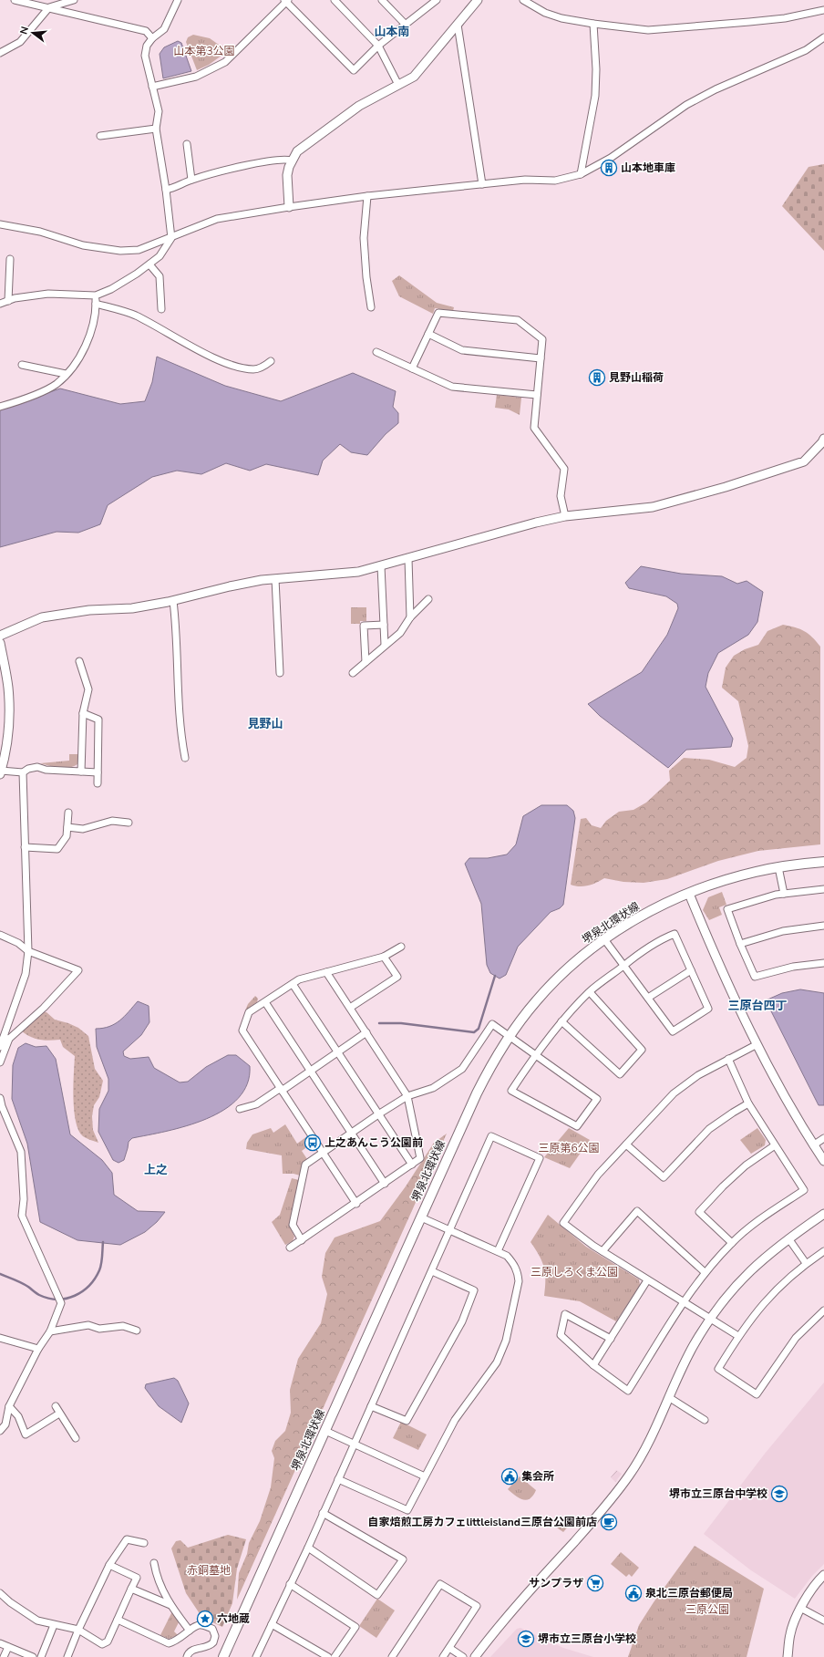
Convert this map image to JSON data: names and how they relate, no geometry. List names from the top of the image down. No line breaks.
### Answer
{"streets":{"main road":["堺泉北環状線"]},"districts":["山本南","見野山","三原台四丁","上之"],"parks":["山本第3公園","三原第6公園","三原しろくま公園","赤銅墓地","三原公園"],"places":{"building":["山本地車庫","見野山稲荷"],"bus stop":["上之あんこう公園前"],"public building":["集会所","泉北三原台郵便局"],"school or university":["堺市立三原台中学校","堺市立三原台小学校"],"cafe":["自家焙煎工房カフェlittleisland三原台公園前店"],"supermarket":["サンプラザ"],"place":["六地蔵"]},"north":"left"}
